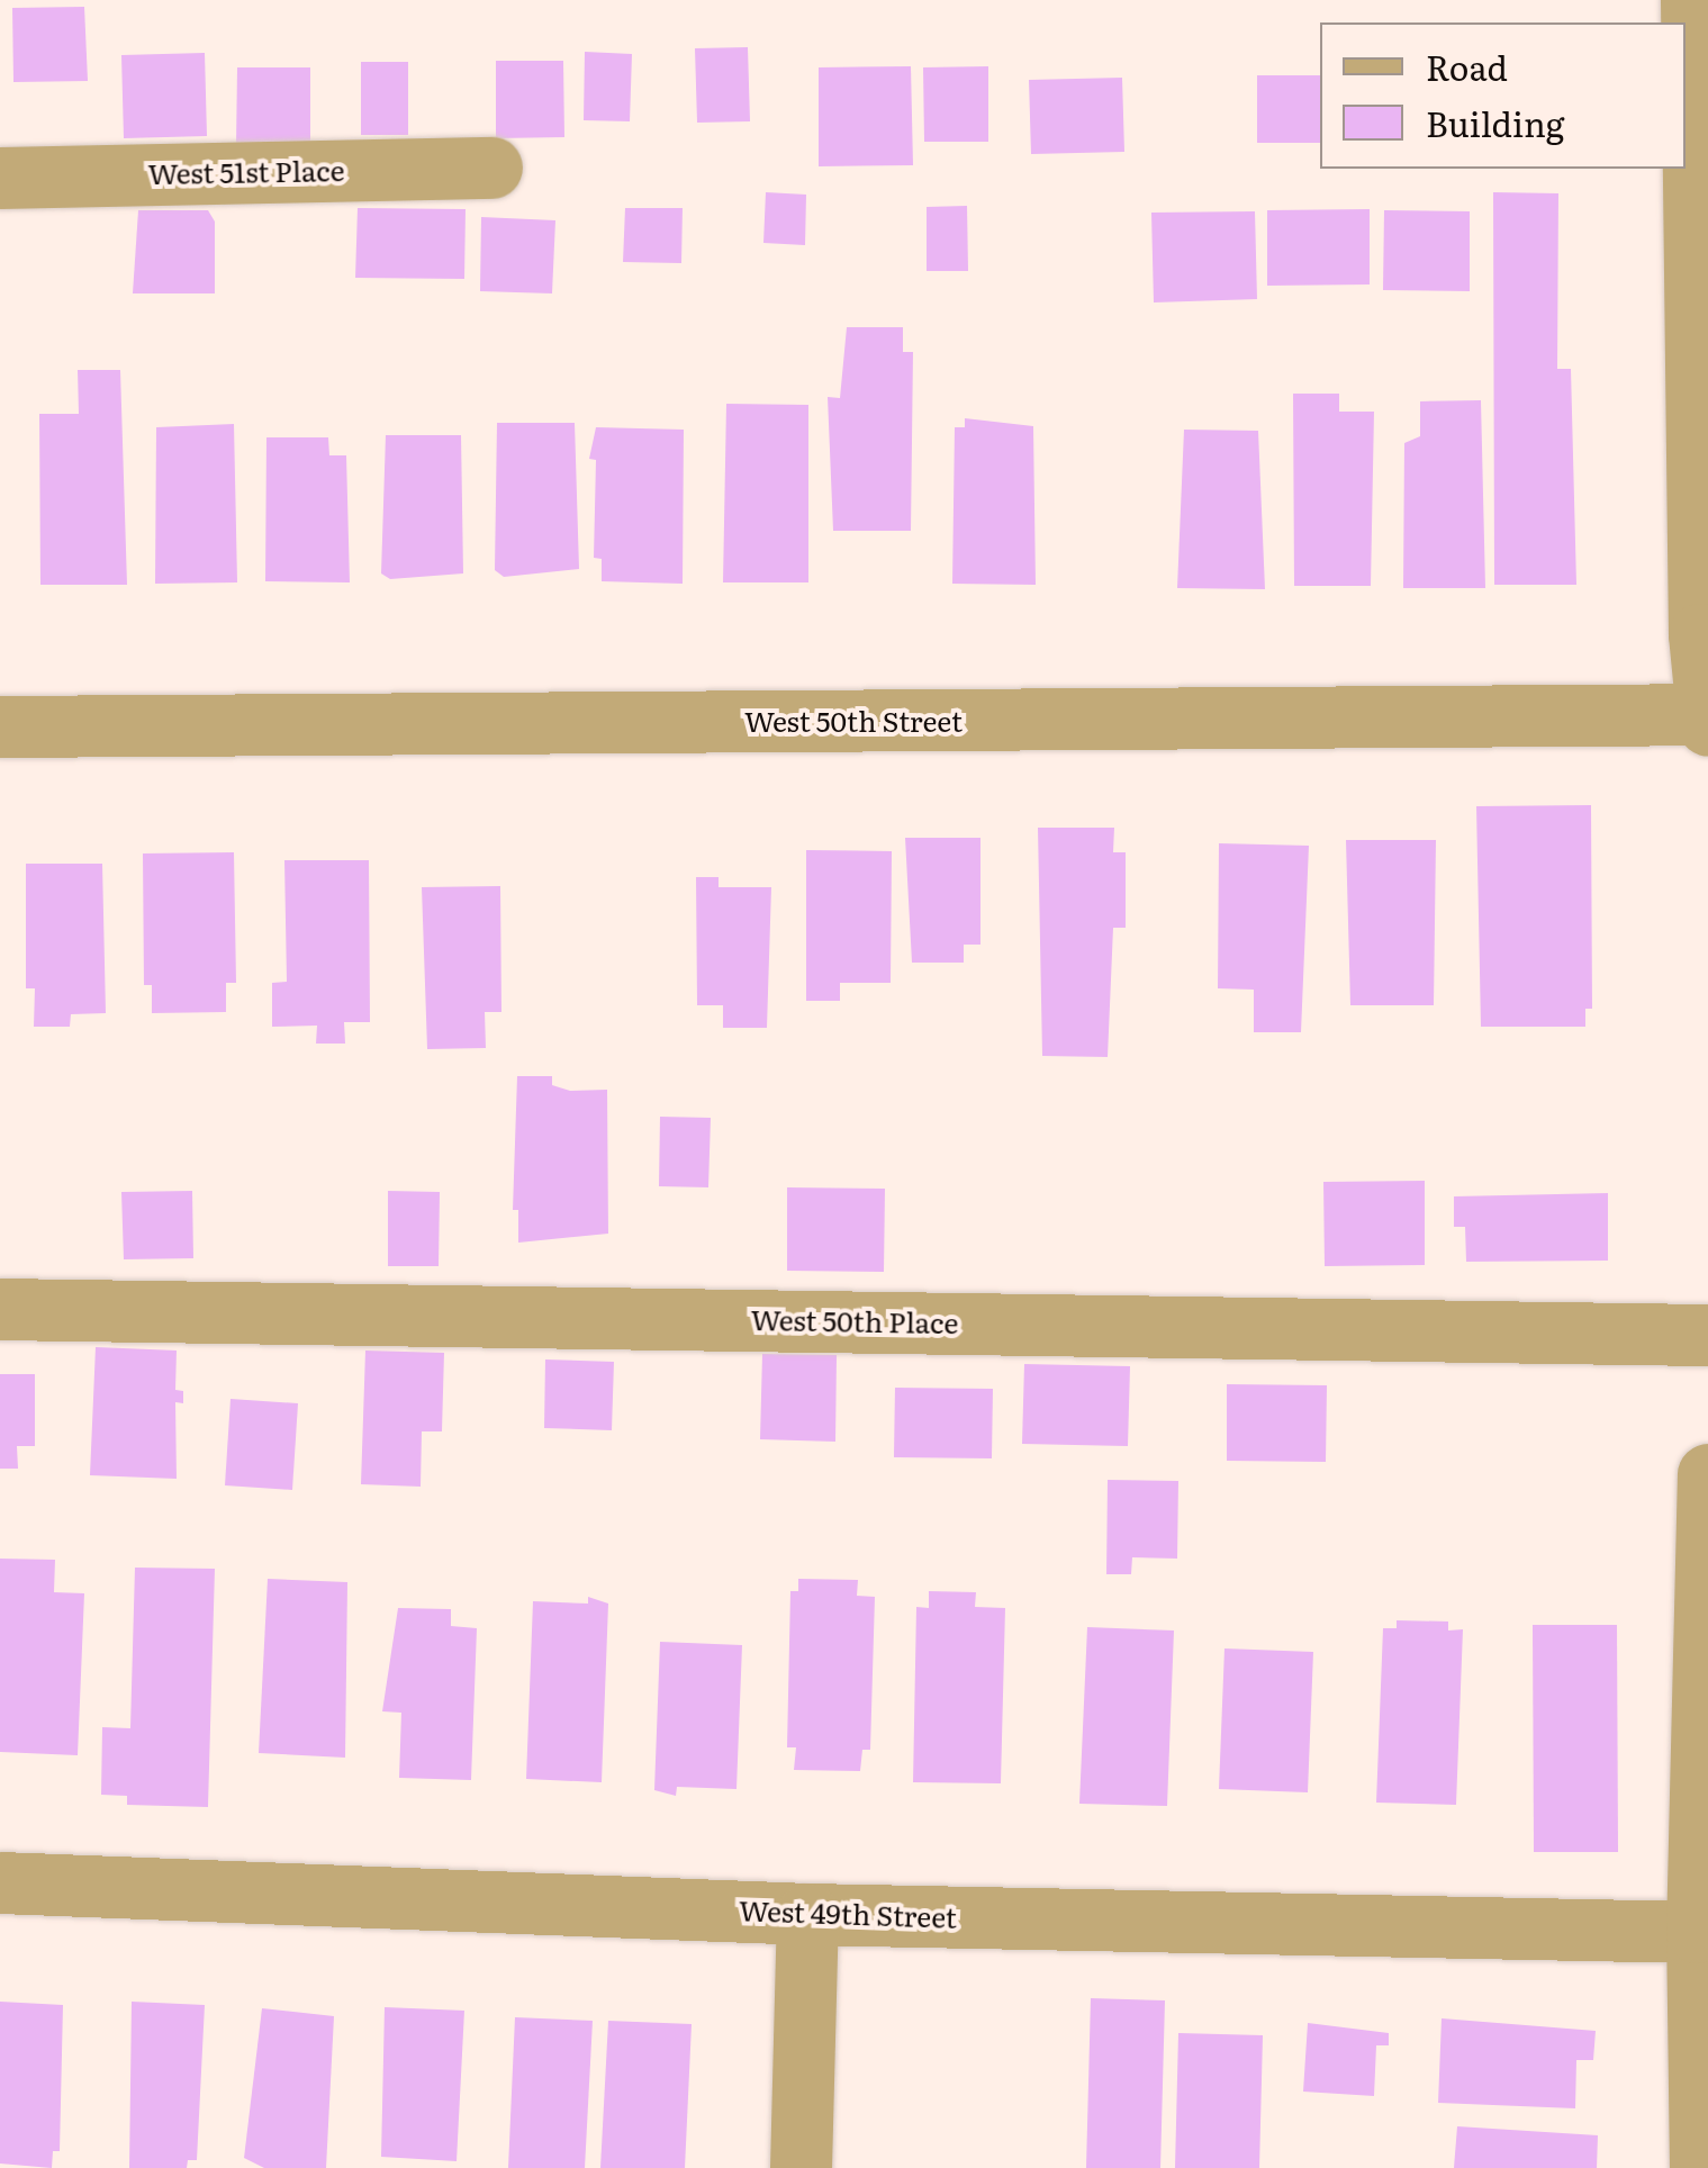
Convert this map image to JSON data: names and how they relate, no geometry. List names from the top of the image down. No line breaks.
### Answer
{"streets":{"street":["West 51st Place","West 50th Street","West 50th Place","West 49th Street"]},"legend":["Road","Building"]}
